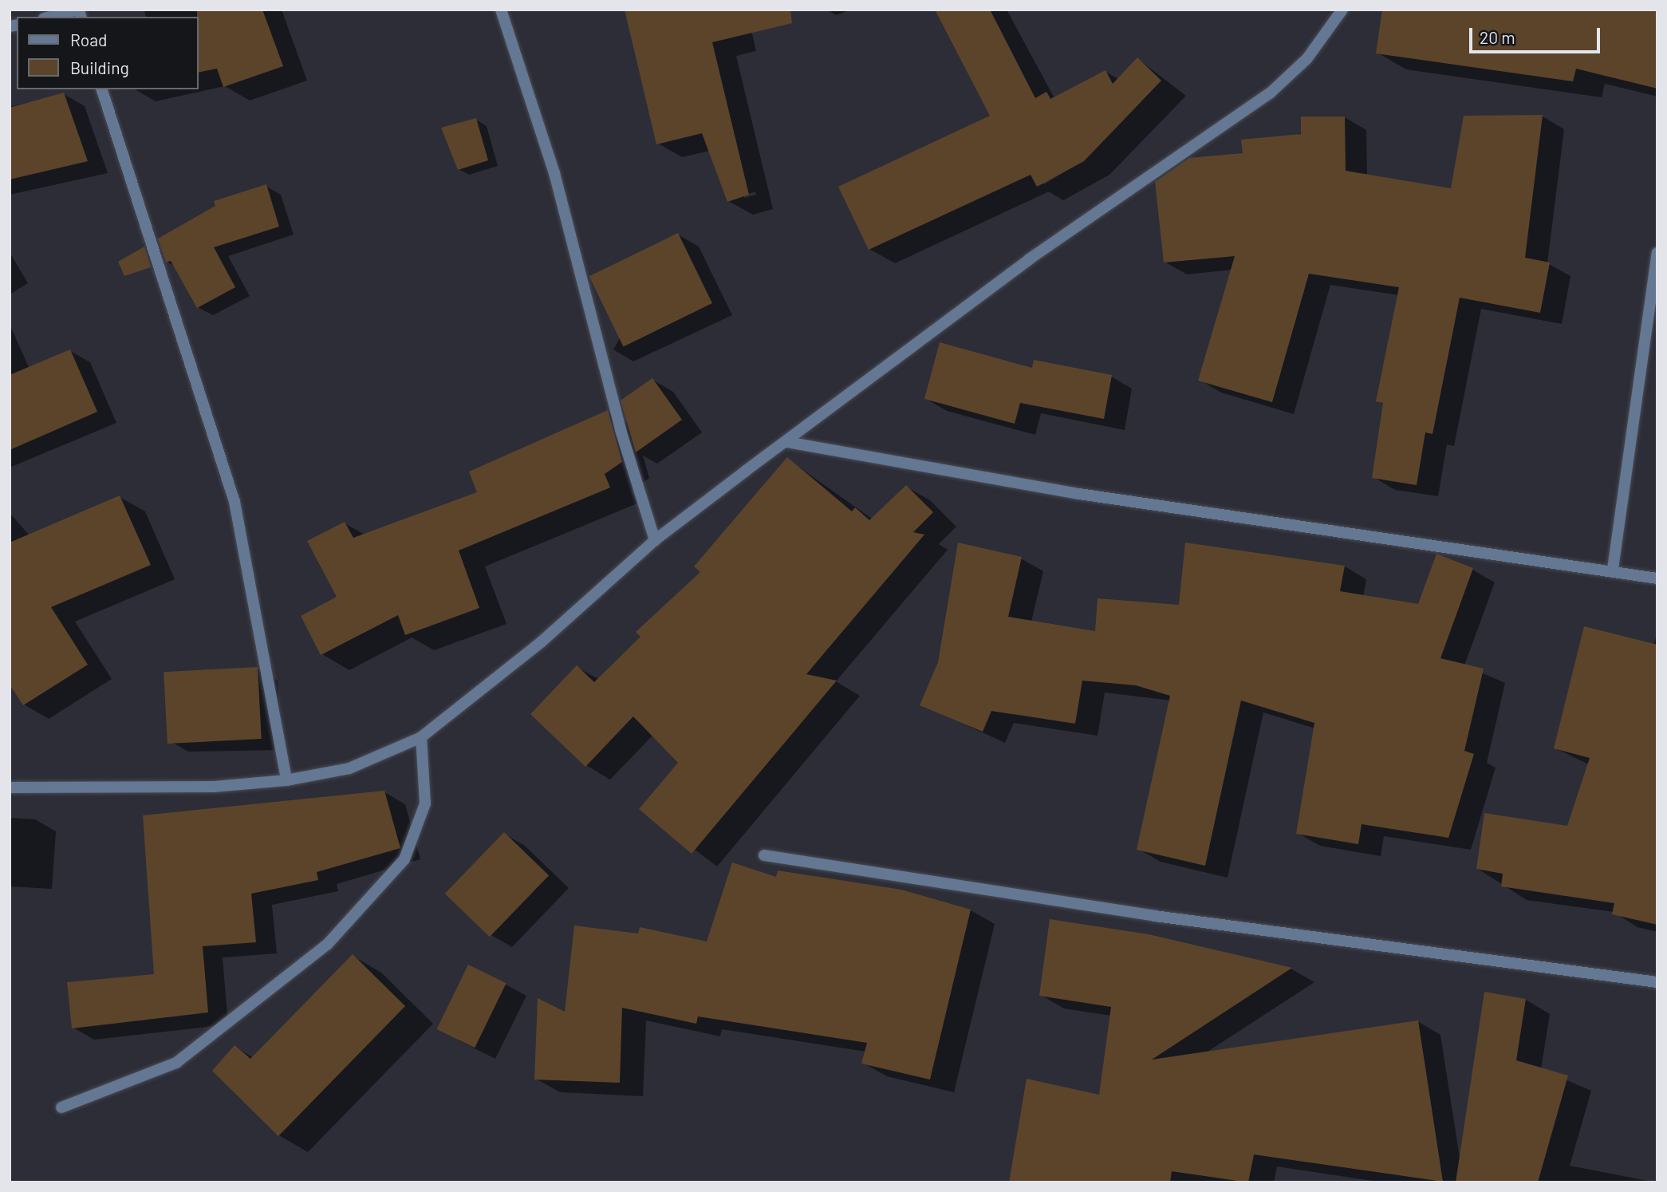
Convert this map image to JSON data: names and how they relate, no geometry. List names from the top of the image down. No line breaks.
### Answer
{"legend":["Road","Building"],"scale_bar":"20 m"}
